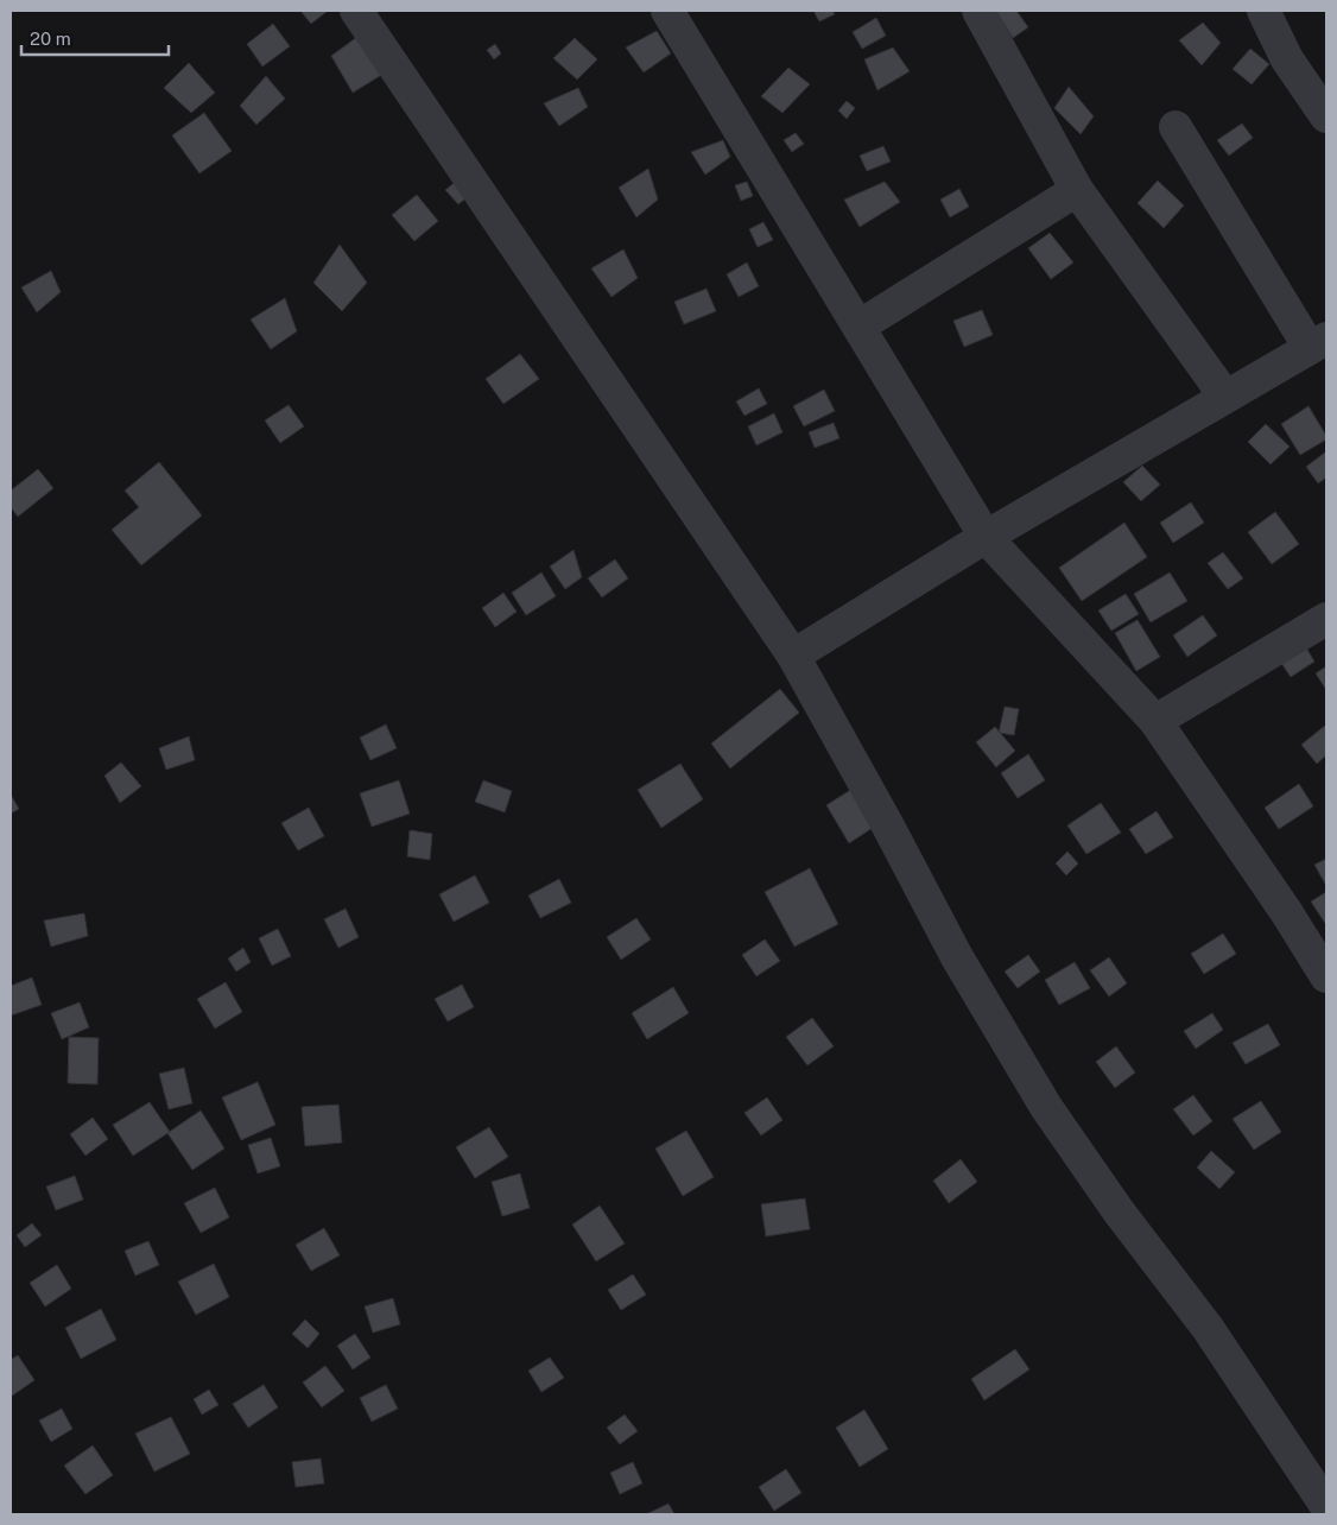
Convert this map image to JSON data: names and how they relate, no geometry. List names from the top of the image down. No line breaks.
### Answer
{"scale_bar":"20 m"}
